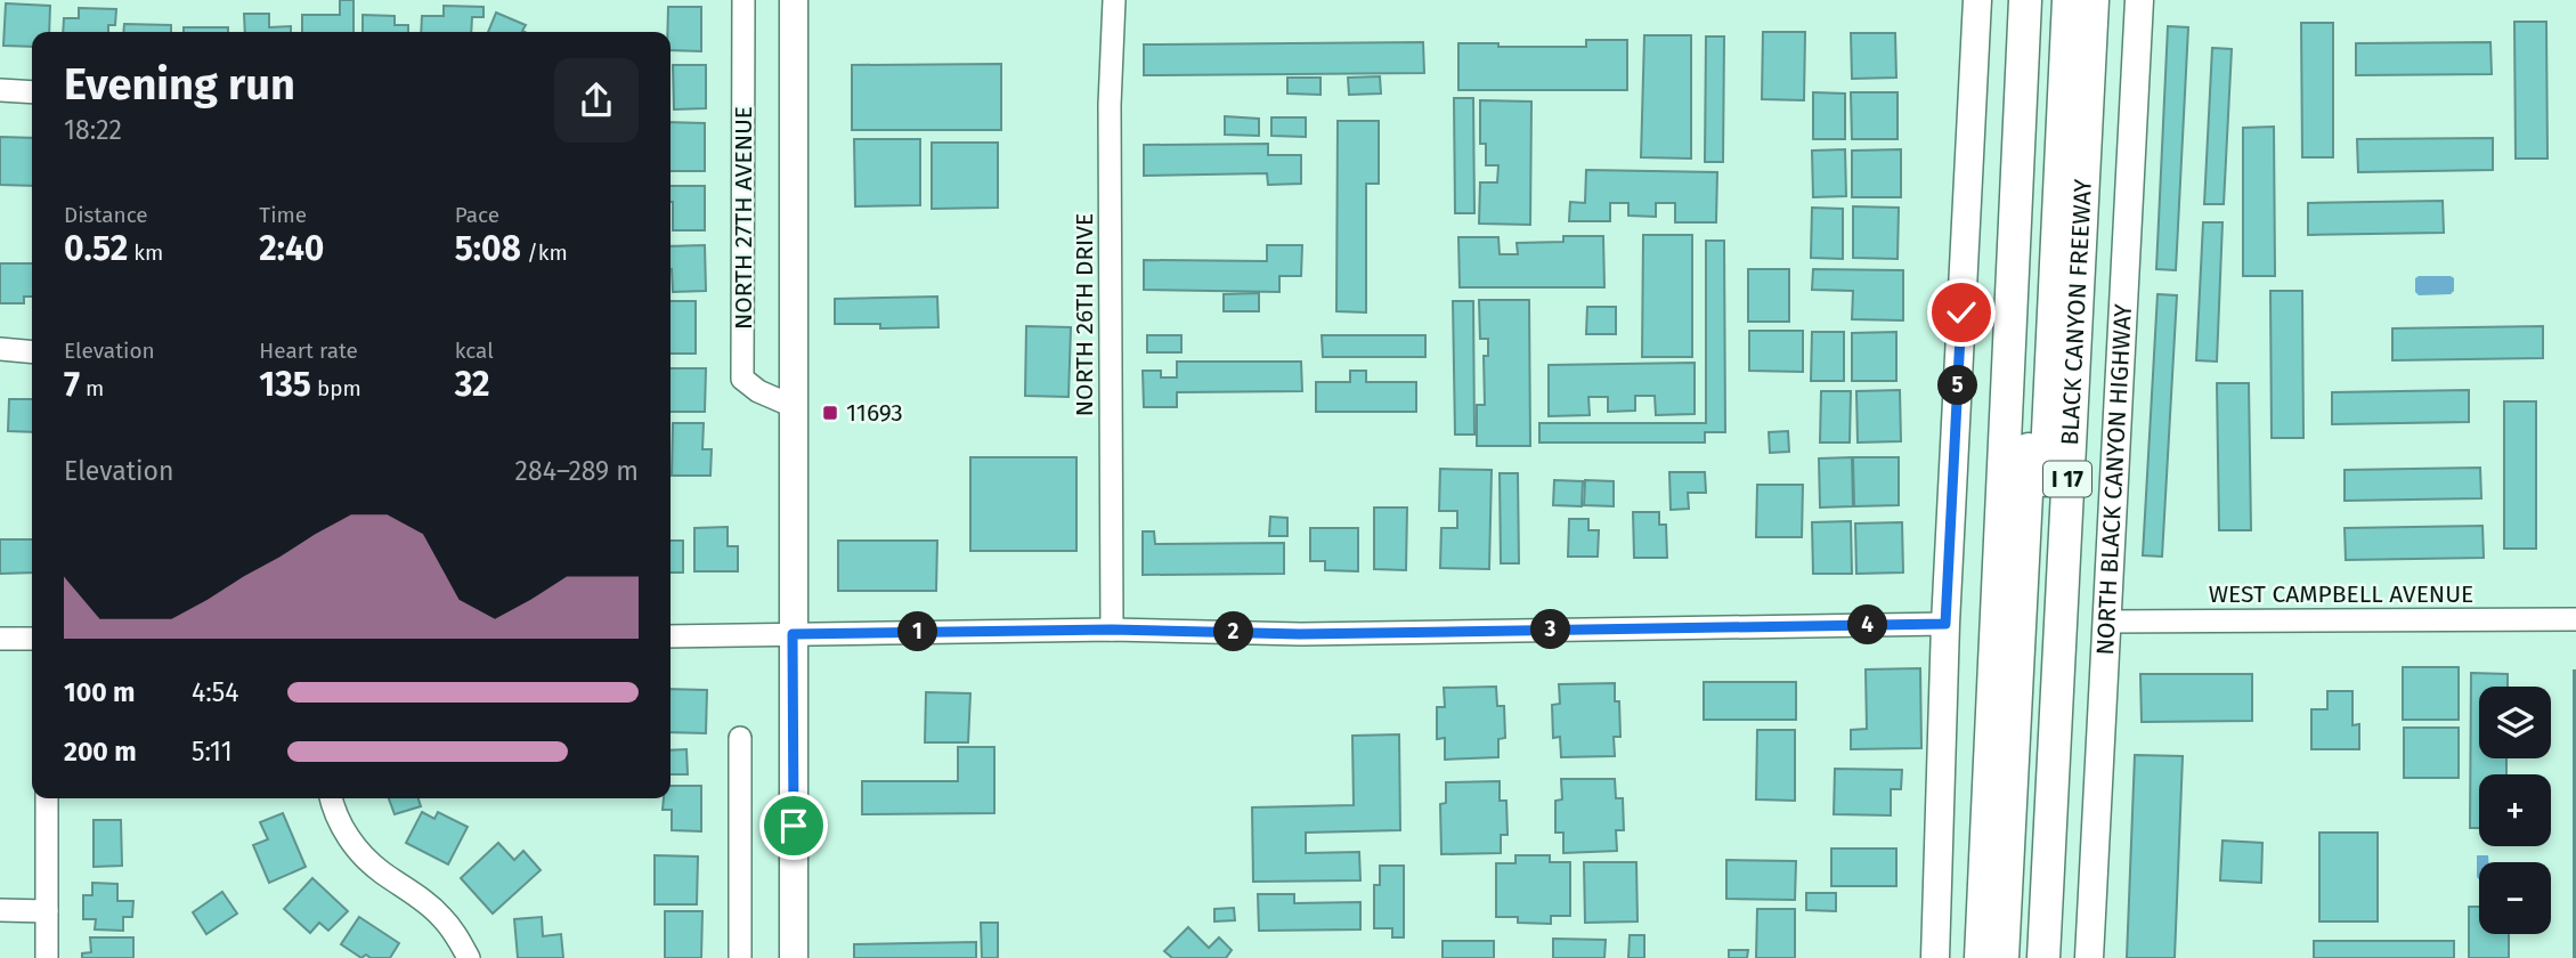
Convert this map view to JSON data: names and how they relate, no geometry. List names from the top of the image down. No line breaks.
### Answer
{"streets":{"highway":["BLACK CANYON FREEWAY","I 17"],"main road":["NORTH 27TH AVENUE","NORTH BLACK CANYON HIGHWAY"],"street":["NORTH 26TH DRIVE","WEST CAMPBELL AVENUE"]},"crossings":[["NORTH BLACK CANYON HIGHWAY","WEST CAMPBELL AVENUE"]],"places":{"transit":["11693"]},"page":{"heading":["Evening run","18:22"],"stats":[["Distance","0.52 km"],["Time","2:40"],["Pace","5:08 /km"],["Elevation","7 m"],["Heart rate","135 bpm"],["kcal","32"]],"pins":["5","4","3","1","2"],"chart":["Elevation","284–289 m"],"list":[{"name":"100 m","note":"4:54"},{"name":"200 m","note":"5:11"}],"map_buttons":["+","−"]}}
